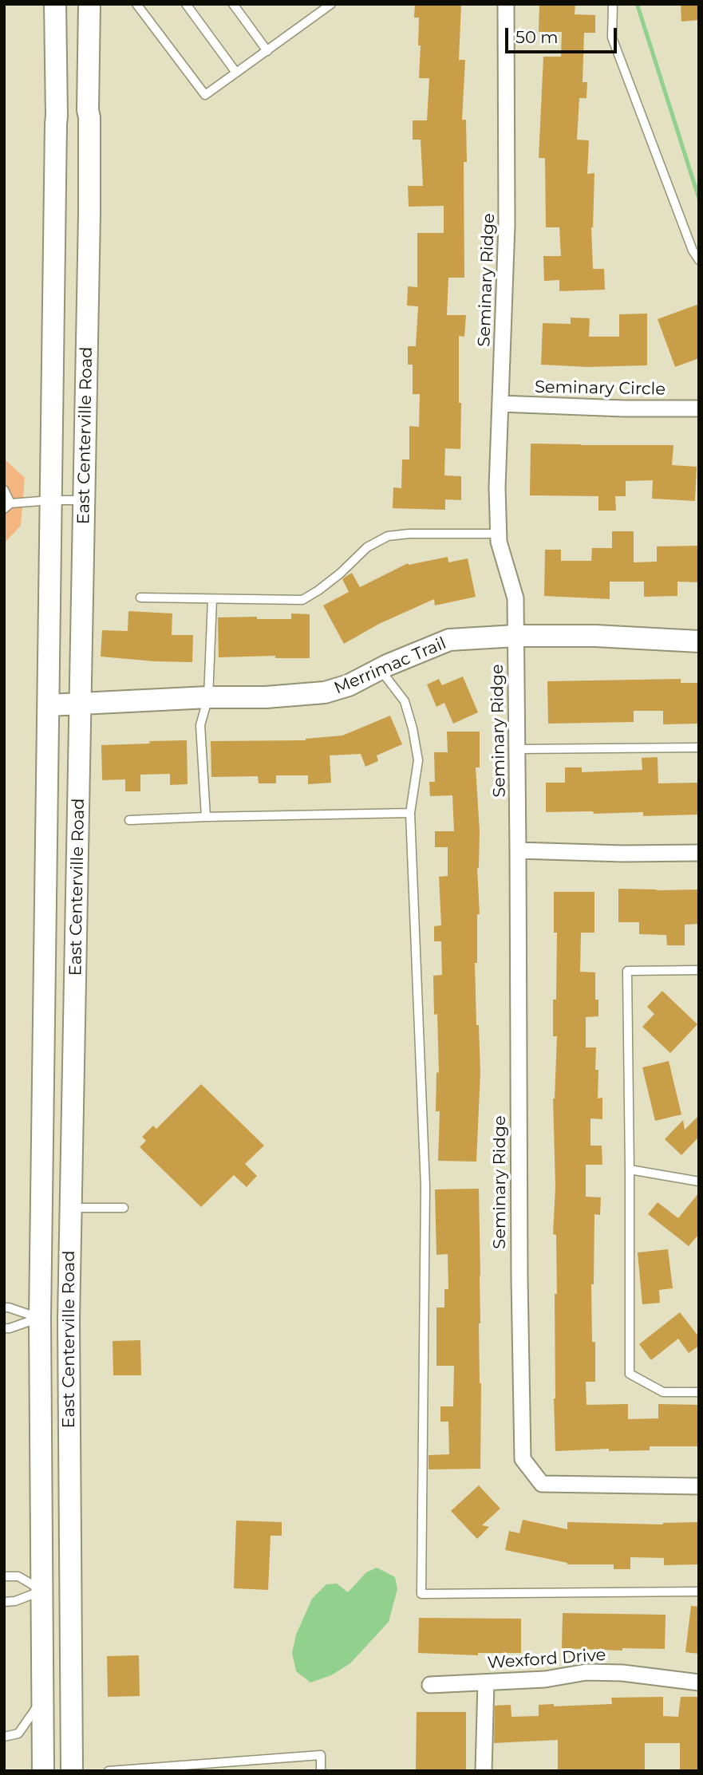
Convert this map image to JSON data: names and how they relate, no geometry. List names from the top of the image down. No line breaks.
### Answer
{"streets":{"main road":["East Centerville Road","Merrimac Trail"],"street":["Seminary Ridge","Seminary Circle","Wexford Drive"]},"crossings":[["Seminary Ridge","Seminary Circle"],["Seminary Ridge","Merrimac Trail"],["East Centerville Road","Merrimac Trail"]],"scale_bar":"50 m"}
